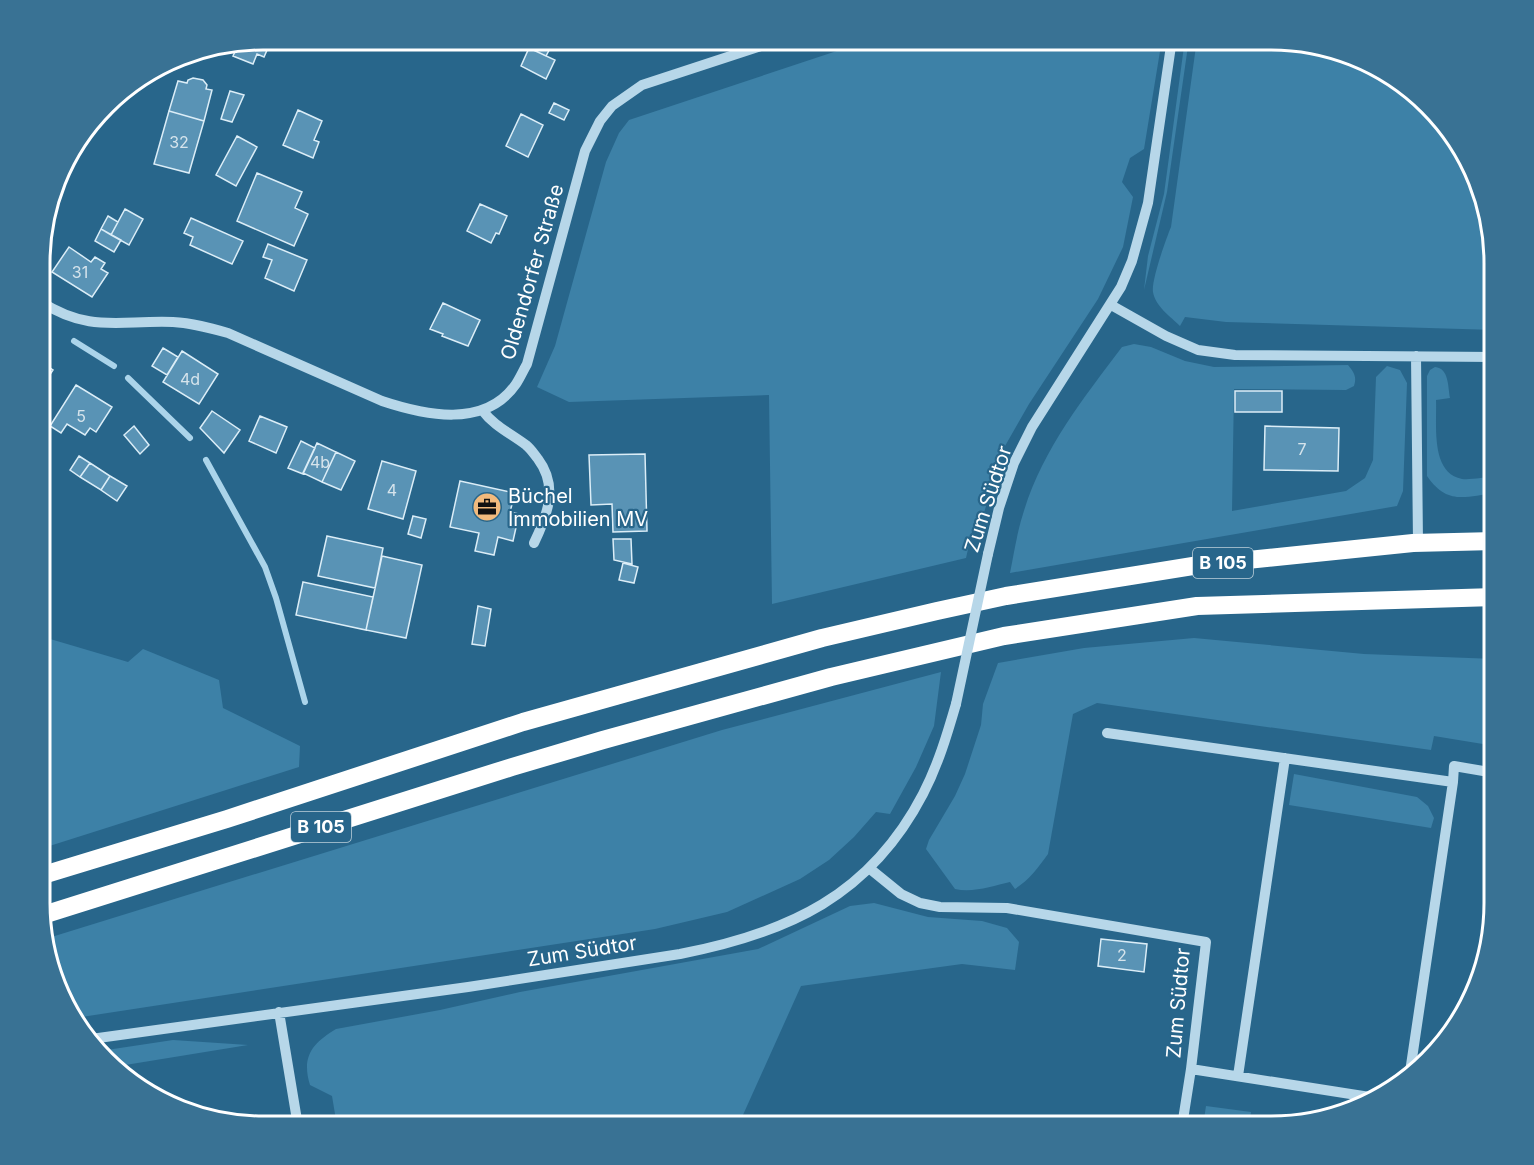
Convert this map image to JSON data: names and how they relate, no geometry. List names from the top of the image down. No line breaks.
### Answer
{"streets":{"highway":["B 105"],"street":["Oldendorfer Straße","Zum Südtor"]},"places":{"office":["Büchel Immobilien MV"]},"house_numbers":["32","31","4d","5","7","4b","4","2"]}
